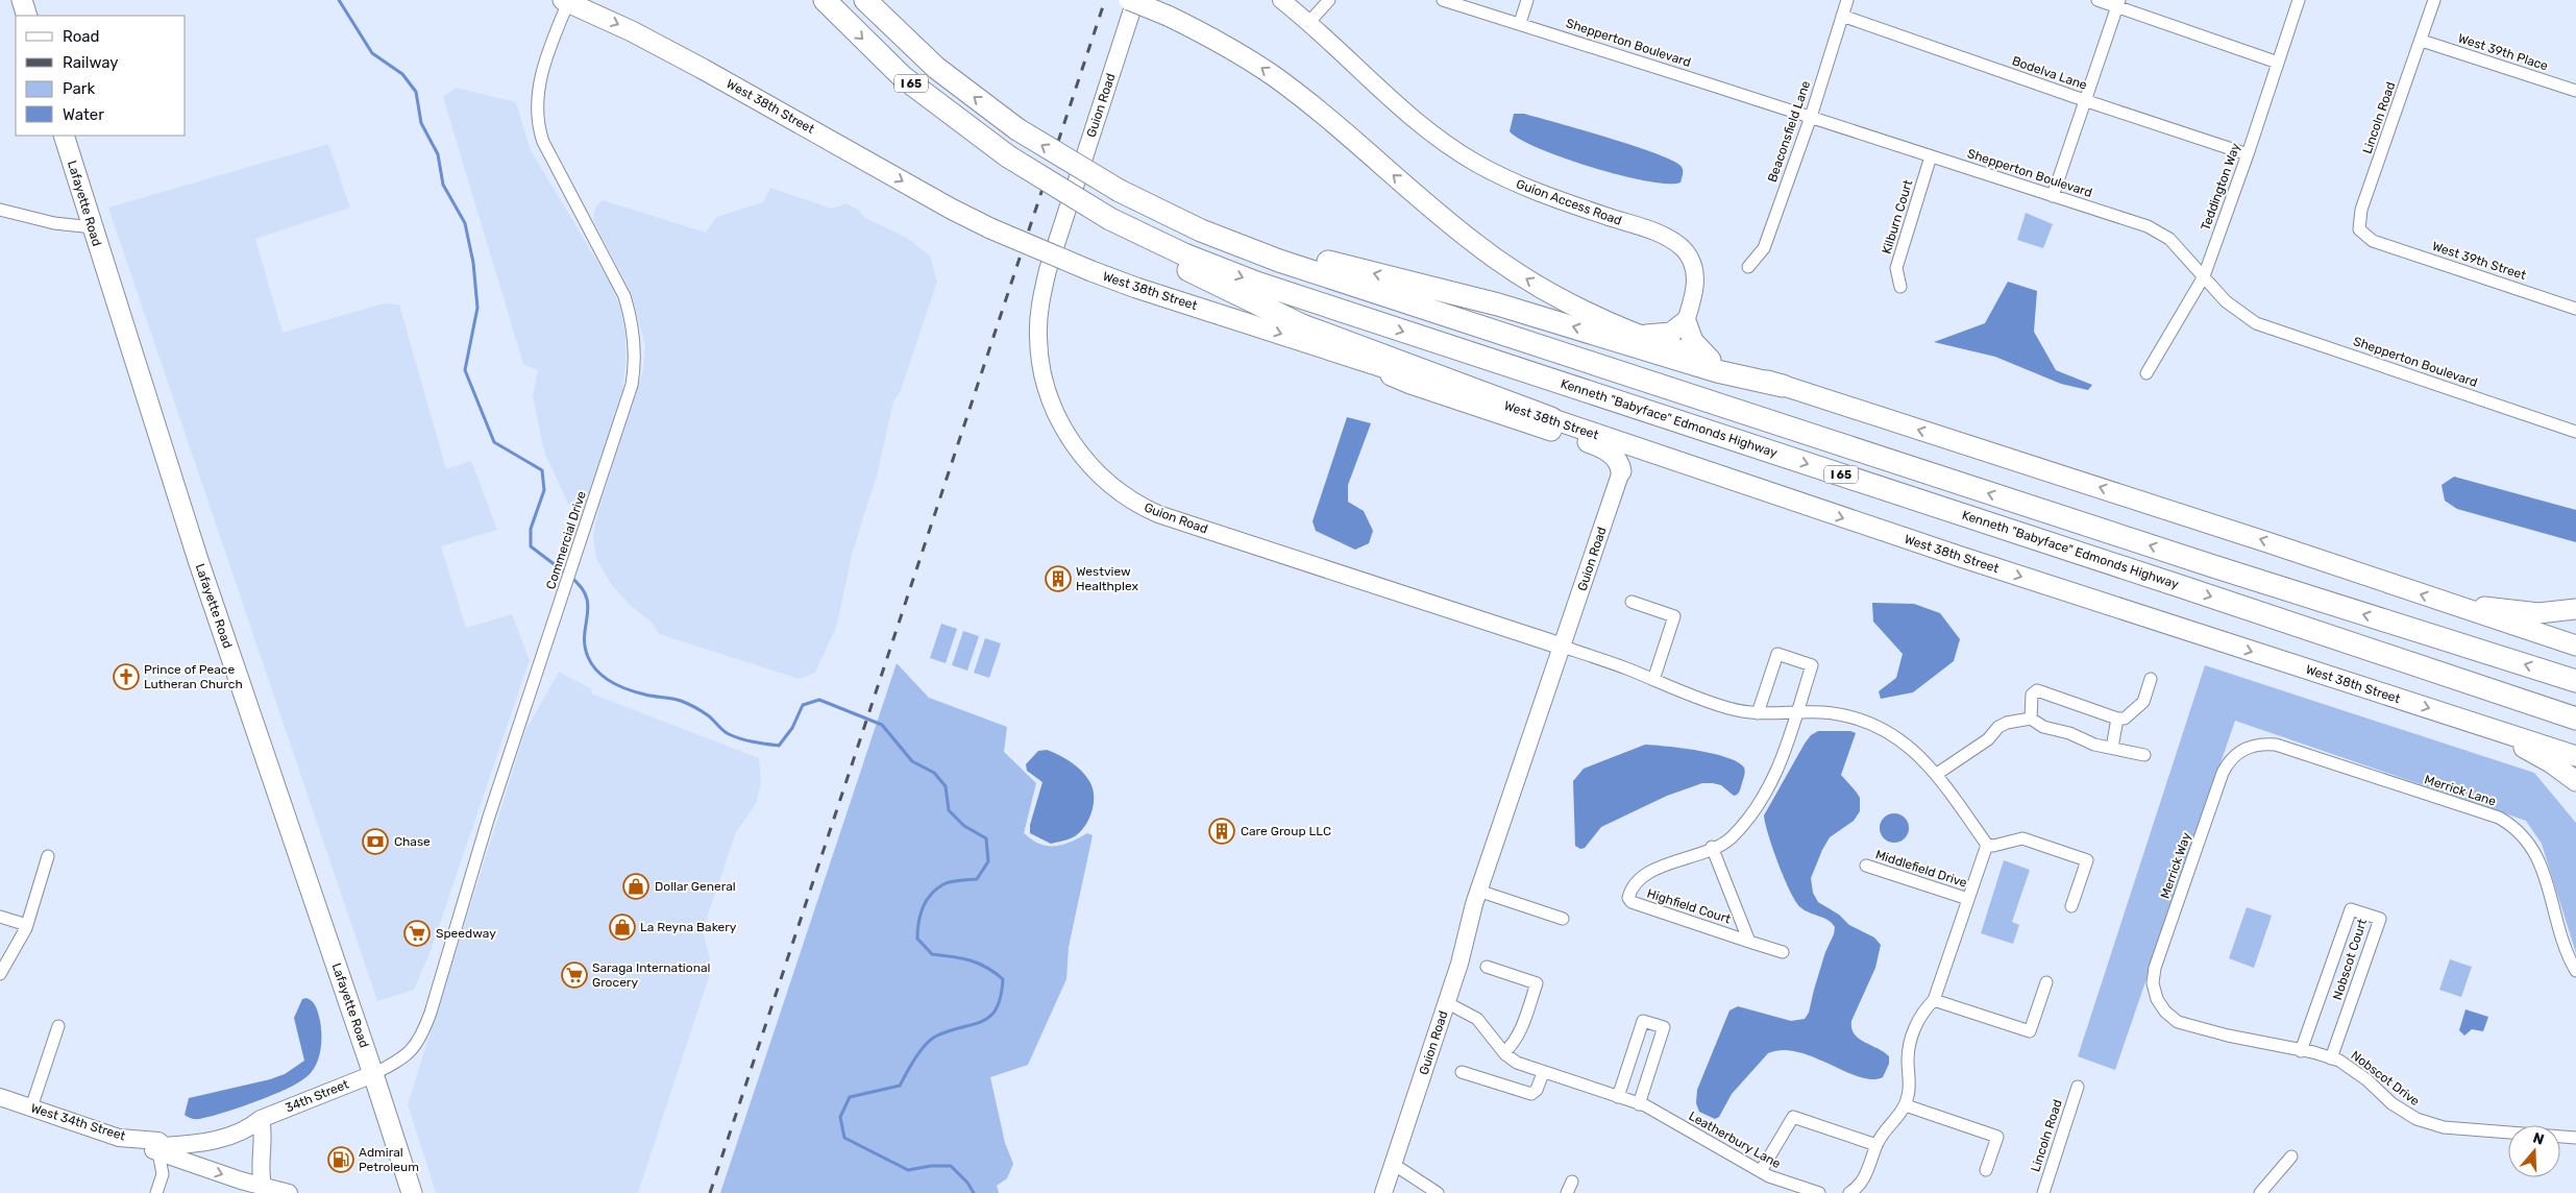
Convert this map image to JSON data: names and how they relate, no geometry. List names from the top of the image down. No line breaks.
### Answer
{"streets":{"highway":["I 65","Kenneth \"Babyface\" Edmonds Highway"],"main road":["West 38th Street","Lafayette Road"],"street":["Shepperton Boulevard","West 39th Place","Bodelva Lane","Guion Road","Lincoln Road","Beaconsfield Lane","Teddington Way","Guion Access Road","Kilburn Court","West 39th Street","Commercial Drive","Merrick Lane","Merrick Way","Middlefield Drive","Highfield Court","Nobscot Court","Nobscot Drive","34th Street","West 34th Street","Leatherbury Lane"]},"crossings":[["Shepperton Boulevard","Beaconsfield Lane"],["Shepperton Boulevard","Teddington Way"],["Shepperton Boulevard","Kilburn Court"],["West 39th Place","Lincoln Road"],["Bodelva Lane","Beaconsfield Lane"],["Bodelva Lane","Teddington Way"],["Guion Road","Leatherbury Lane"],["West 38th Street","Commercial Drive"],["Lincoln Road","West 39th Street"],["Lafayette Road","Commercial Drive"],["Lafayette Road","34th Street"],["Commercial Drive","34th Street"],["Merrick Lane","Merrick Way"],["Merrick Way","Nobscot Drive"],["Nobscot Court","Nobscot Drive"],["34th Street","West 34th Street"]],"places":{"building":["Westview Healthplex","Care Group LLC"],"church":["Prince of Peace Lutheran Church"],"bank":["Chase"],"shop":["Dollar General","La Reyna Bakery"],"supermarket":["Speedway","Saraga International Grocery"],"fuel station":["Admiral Petroleum"]},"legend":["Road","Railway","Park","Water"],"north":"top"}
